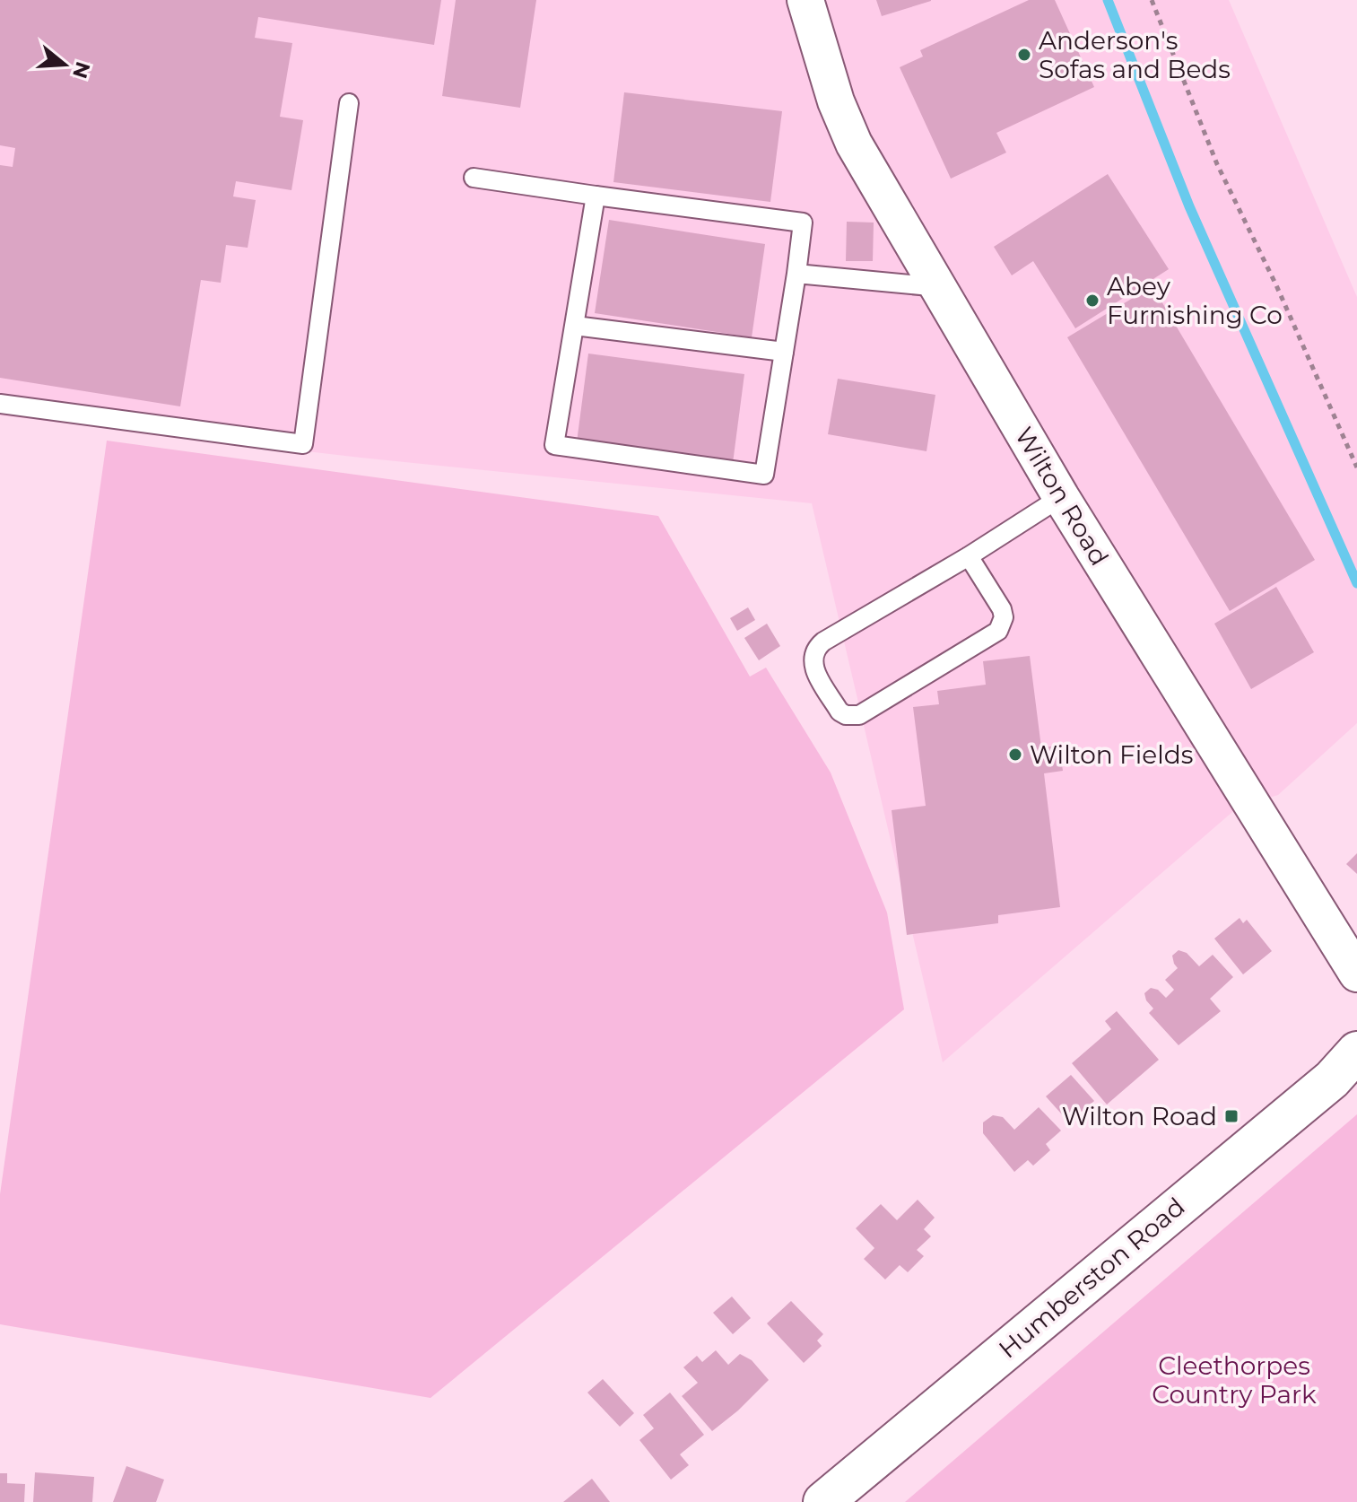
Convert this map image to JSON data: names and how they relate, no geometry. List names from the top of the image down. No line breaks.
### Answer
{"streets":{"main road":["Humberston Road"],"street":["Wilton Road"]},"parks":["Cleethorpes Country Park"],"places":{"other":["Anderson's Sofas and Beds","Abey Furnishing Co","Wilton Fields"],"transit":["Wilton Road"]},"north":"right"}
